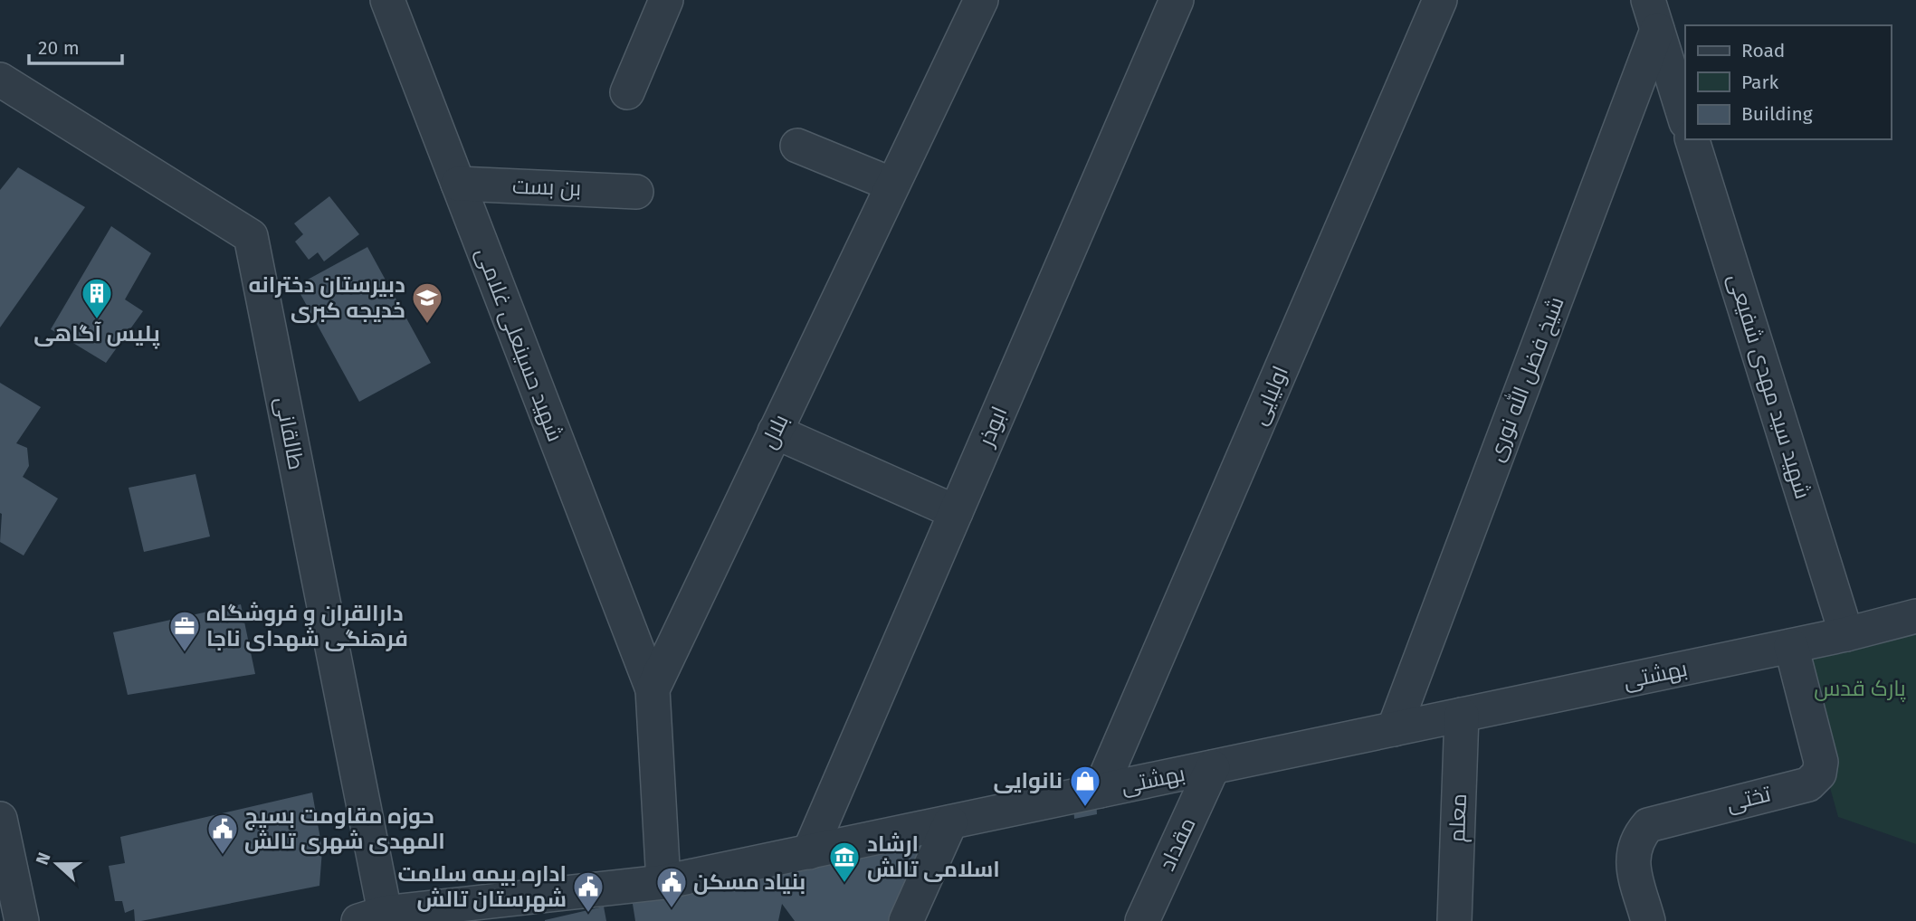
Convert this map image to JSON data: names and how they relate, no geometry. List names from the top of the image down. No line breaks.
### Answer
{"streets":{"street":["بن بست","شهید حسینعلی غلامی","شیخ فضل الله نوری","شهید سید مهدی شفیعی","اولیایی","ابوذر","بلال","طالقانی","بهشتی","تختی","معلم","مقداد"]},"crossings":[["بن بست","شهید حسینعلی غلامی"],["شهید حسینعلی غلامی","بلال"],["شیخ فضل الله نوری","بهشتی"],["شهید سید مهدی شفیعی","بهشتی"],["اولیایی","بهشتی"],["ابوذر","بهشتی"],["بلال","بهشتی"],["طالقانی","بهشتی"],["بهشتی","تختی"],["بهشتی","معلم"],["بهشتی","مقداد"]],"parks":["پارک قدس"],"places":{"building":["پلیس آگاهی"],"school or university":["دبیرستان دخترانه خدیجه کبری"],"office":["دارالقران و فروشگاه فرهنگی شهدای ناجا"],"shop":["نانوایی"],"public building":["حوزه مقاومت بسیج المهدی شهری تالش","بنیاد مسکن","اداره بیمه سلامت شهرستان تالش"],"museum":["ارشاد اسلامی تالش"]},"legend":["Road","Park","Building"],"scale_bar":"20 m","north":"left"}
